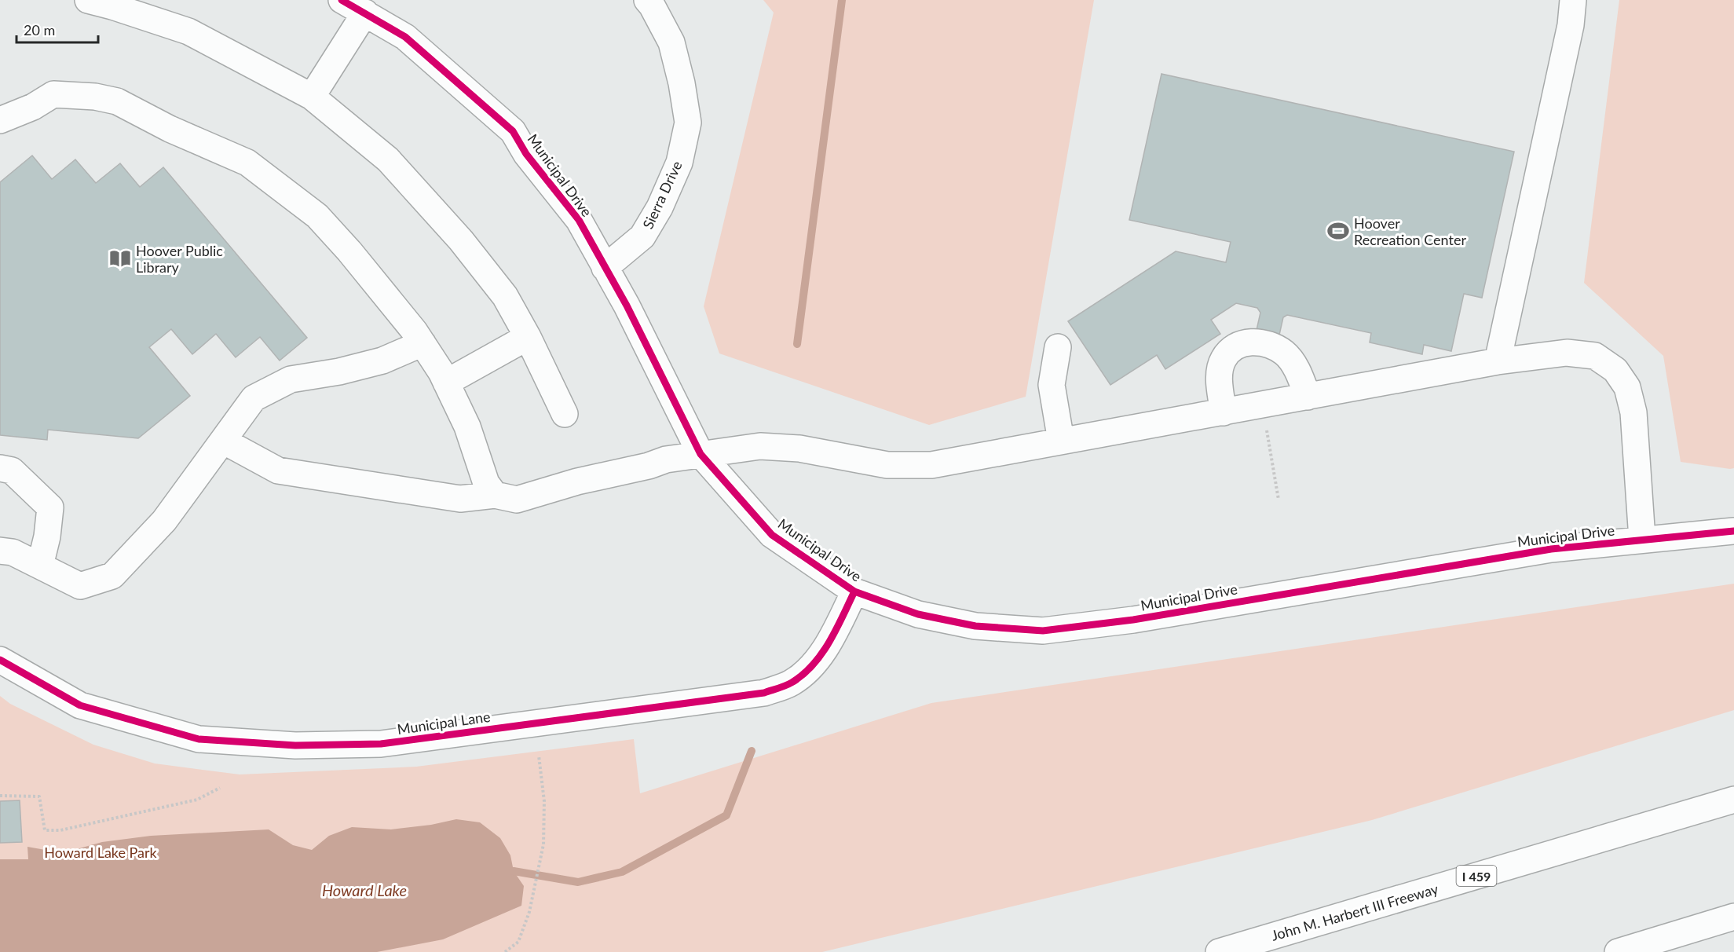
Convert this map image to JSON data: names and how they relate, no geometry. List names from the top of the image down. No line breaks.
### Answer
{"streets":{"main road":["Municipal Drive","Sierra Drive","Municipal Lane","I 459","John M. Harbert III Freeway"]},"crossings":[["Municipal Drive","Sierra Drive"],["Municipal Drive","Municipal Lane"]],"water":["Howard Lake"],"parks":["Howard Lake Park"],"places":{"sports":["Hoover Recreation Center"],"library":["Hoover Public Library"]},"scale_bar":"20 m"}
